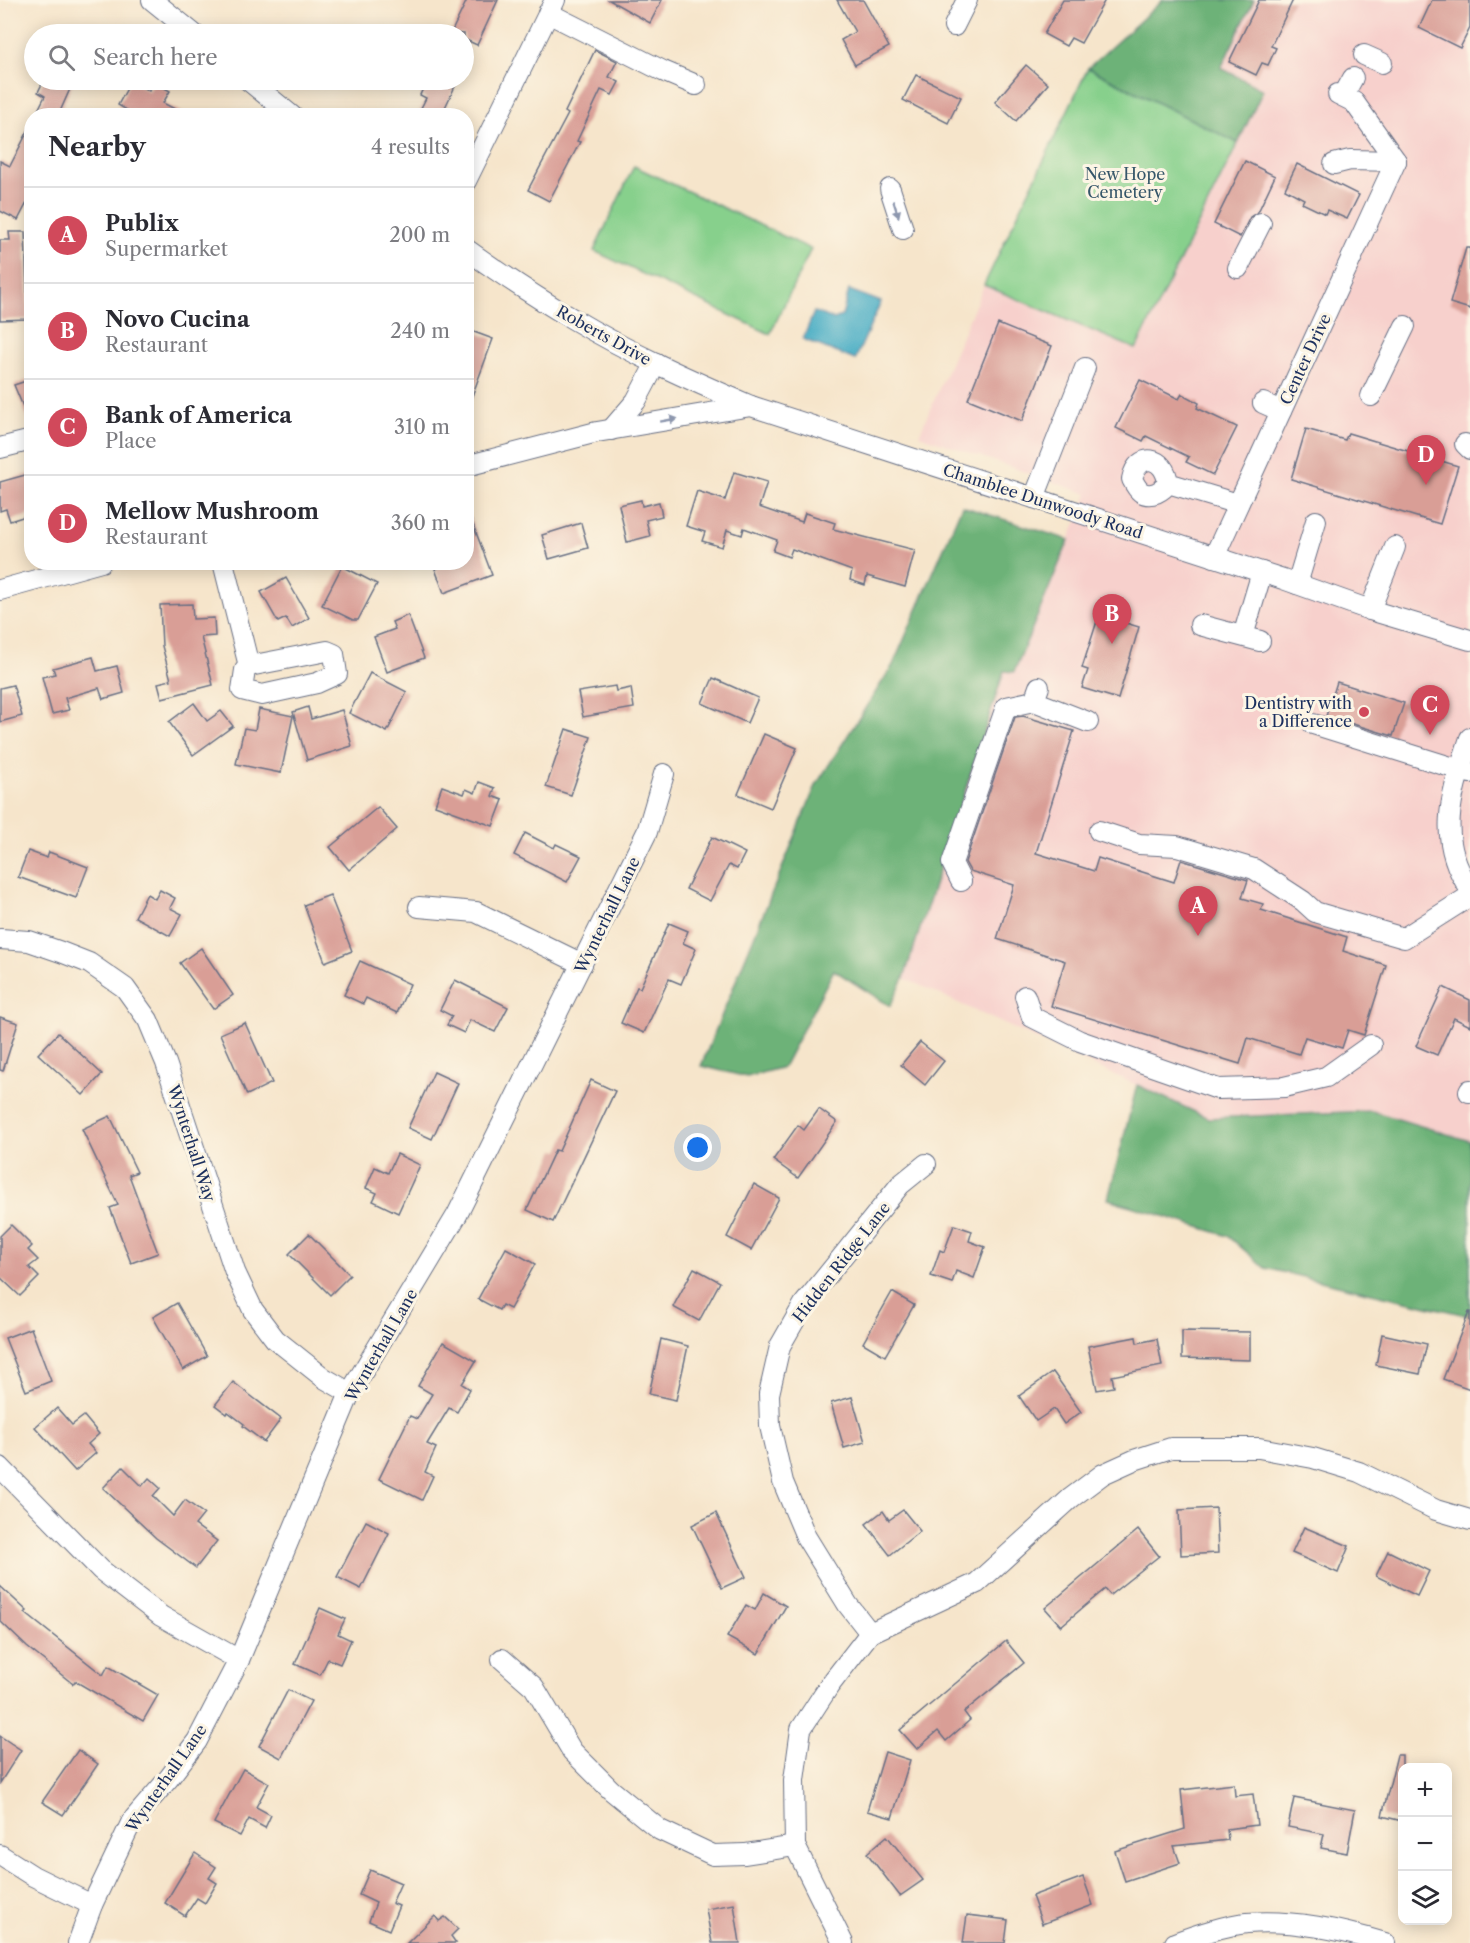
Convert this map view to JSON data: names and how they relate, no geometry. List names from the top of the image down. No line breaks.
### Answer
{"streets":{"street":["Roberts Drive","Center Drive","Chamblee Dunwoody Road","Wynterhall Lane","Wynterhall Way","Hidden Ridge Lane"]},"crossings":[["Roberts Drive","Chamblee Dunwoody Road"],["Center Drive","Chamblee Dunwoody Road"],["Wynterhall Lane","Wynterhall Way"]],"parks":["New Hope Cemetery"],"places":["Dentistry with a Difference"],"page":{"search":"Search here","heading":["Nearby","4 results"],"list":[{"mark":"A","name":"Publix","note":"Supermarket","value":"200 m"},{"mark":"B","name":"Novo Cucina","note":"Restaurant","value":"240 m"},{"mark":"C","name":"Bank of America","note":"Place","value":"310 m"},{"mark":"D","name":"Mellow Mushroom","note":"Restaurant","value":"360 m"}],"pins":["D","B","C","A"],"map_buttons":["+","−"]}}
